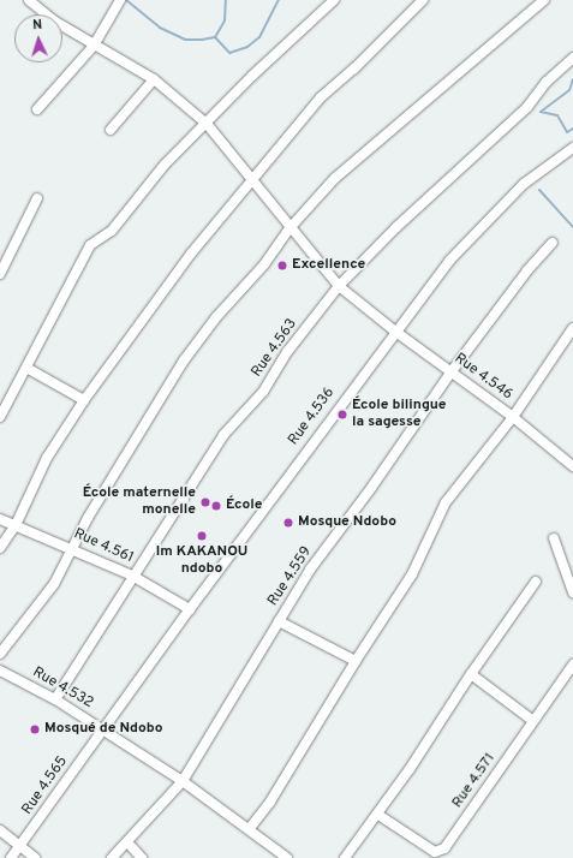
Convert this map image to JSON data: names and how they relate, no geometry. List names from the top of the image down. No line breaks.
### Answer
{"streets":{"street":["Rue 4.563","Rue 4.546","Rue 4.536","Rue 4.561","Rue 4.559","Rue 4.532","Rue 4.571","Rue 4.565"]},"crossings":[["Rue 4.563","Rue 4.546"],["Rue 4.563","Rue 4.561"],["Rue 4.563","Rue 4.532"],["Rue 4.546","Rue 4.536"],["Rue 4.546","Rue 4.559"],["Rue 4.536","Rue 4.561"],["Rue 4.536","Rue 4.532"],["Rue 4.536","Rue 4.565"],["Rue 4.559","Rue 4.532"],["Rue 4.532","Rue 4.565"]],"places":["Excellence","École bilingue la sagesse","École maternelle monelle","École","Mosque Ndobo","Im KAKANOU ndobo","Mosqué de Ndobo"],"north":"top"}
